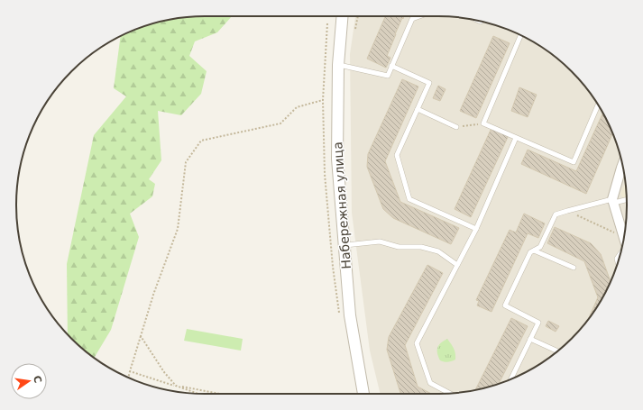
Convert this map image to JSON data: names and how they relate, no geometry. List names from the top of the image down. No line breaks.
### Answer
{"streets":{"street":["Набережная улица"]},"north":"right"}
